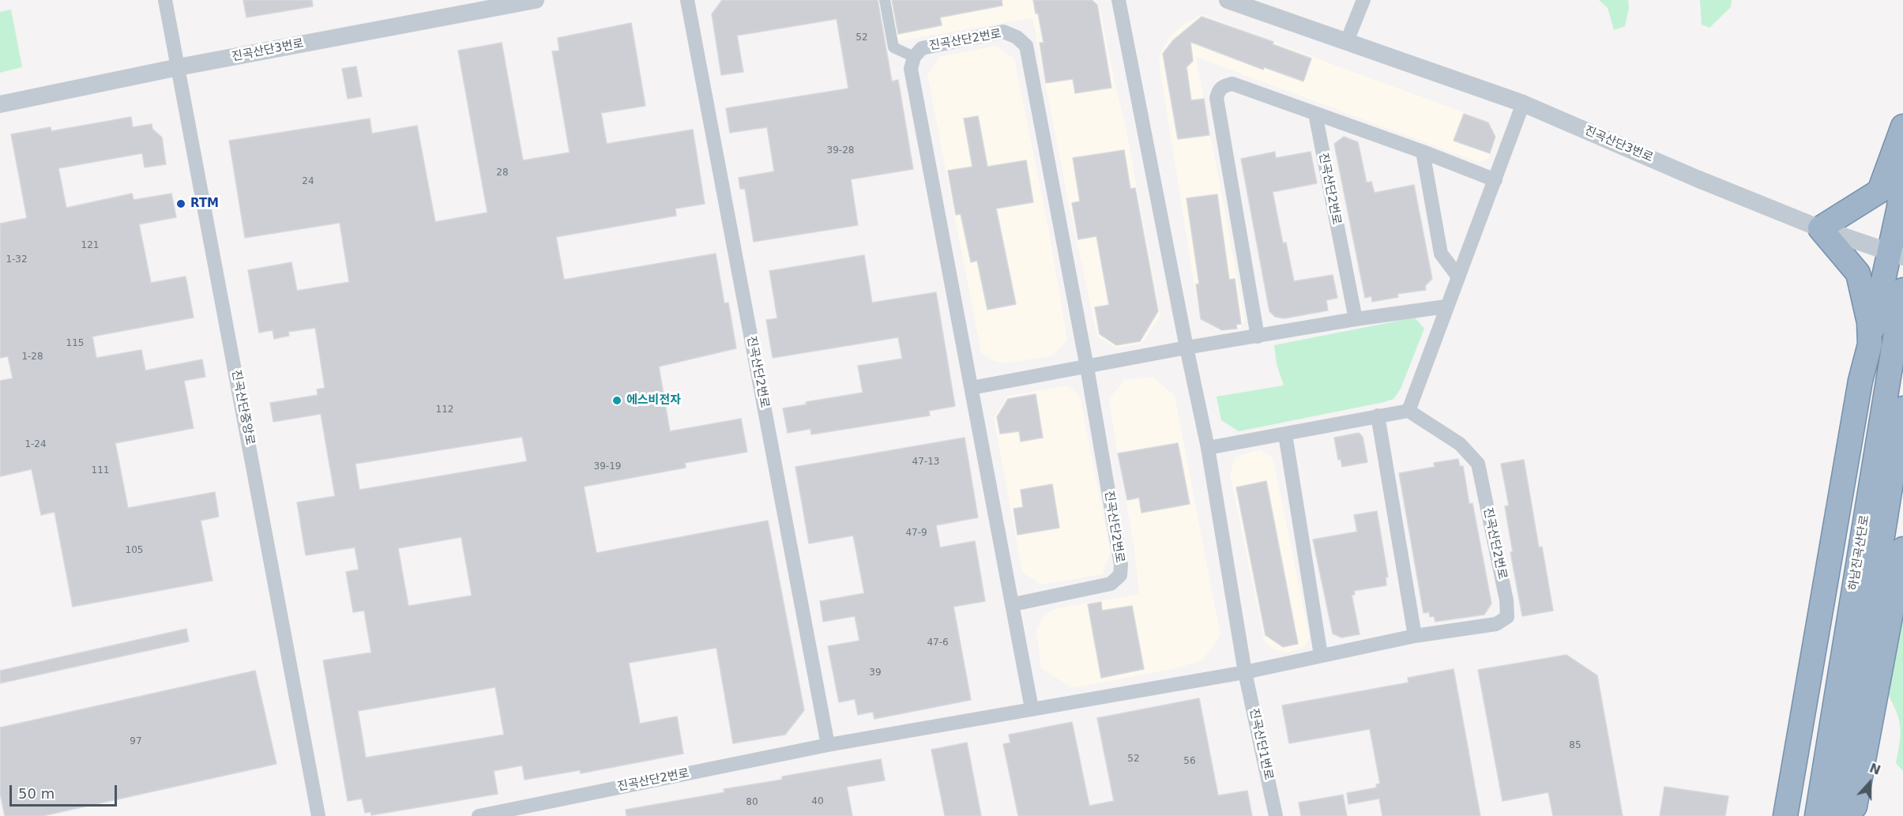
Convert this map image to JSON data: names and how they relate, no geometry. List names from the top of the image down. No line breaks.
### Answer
{"streets":{"highway":["하남진곡산단로"],"street":["진곡산단2번로","진곡산단3번로","진곡산단중앙로","진곡산단1번로"]},"crossings":[["진곡산단2번로","진곡산단1번로"],["진곡산단3번로","진곡산단중앙로"]],"places":["RTM","에스비전자"],"house_numbers":["52","39-28","28","24","121","1-32","115","1-28","112","1-24","47-13","39-19","111","47-9","105","47-6","39","97","85","52","56","40","80"],"scale_bar":"50 m","north":"top"}
